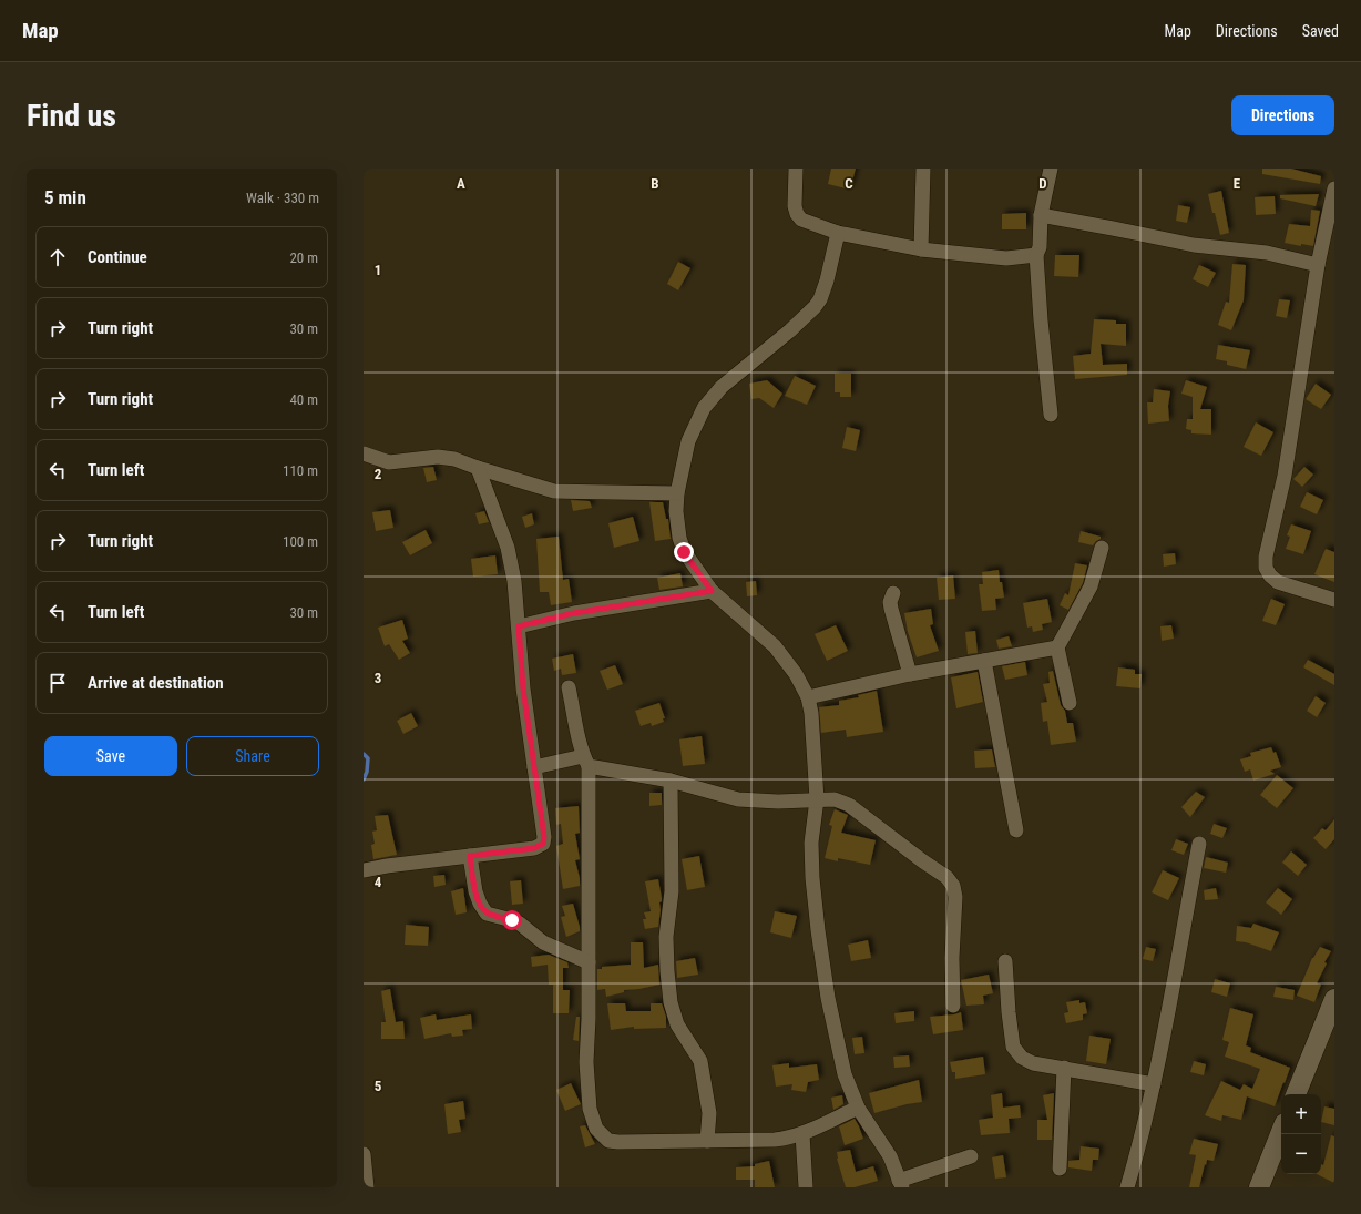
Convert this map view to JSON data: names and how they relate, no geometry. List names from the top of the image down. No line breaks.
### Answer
{"page":{"header":"Map","nav":["Map","Directions","Saved"],"buttons":["Directions",["Save","Share"]],"title":"Find us","heading":["5 min","Walk · 330 m"],"list":[["Continue","20 m"],["Turn right","30 m"],["Turn right","40 m"],["Turn left","110 m"],["Turn right","100 m"],["Turn left","30 m"],"Arrive at destination"],"map_buttons":["+","−"]},"grid":{"columns":["A","B","C","D","E"],"rows":["1","2","3","4","5"]}}
